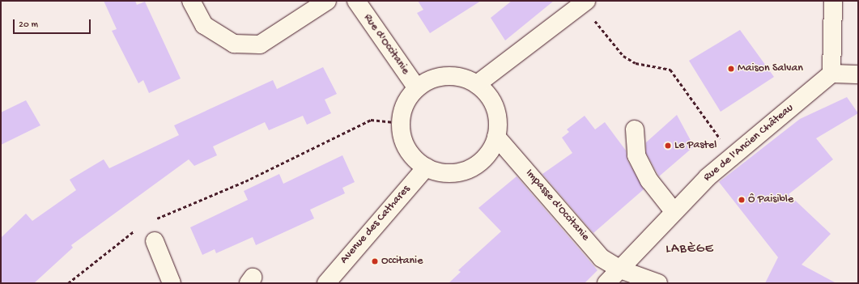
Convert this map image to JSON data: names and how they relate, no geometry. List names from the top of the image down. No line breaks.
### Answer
{"streets":{"street":["Rue d'Occitanie","Rue de l'Ancien Château","Impasse d'Occitanie","Avenue des Cathares"]},"crossings":[["Rue d'Occitanie","Impasse d'Occitanie"],["Rue d'Occitanie","Avenue des Cathares"],["Rue de l'Ancien Château","Impasse d'Occitanie"],["Impasse d'Occitanie","Avenue des Cathares"]],"districts":["LABÈGE"],"places":["Maison Salvan","Le Pastel","Ô Paisible","Occitanie"],"scale_bar":"20 m"}
